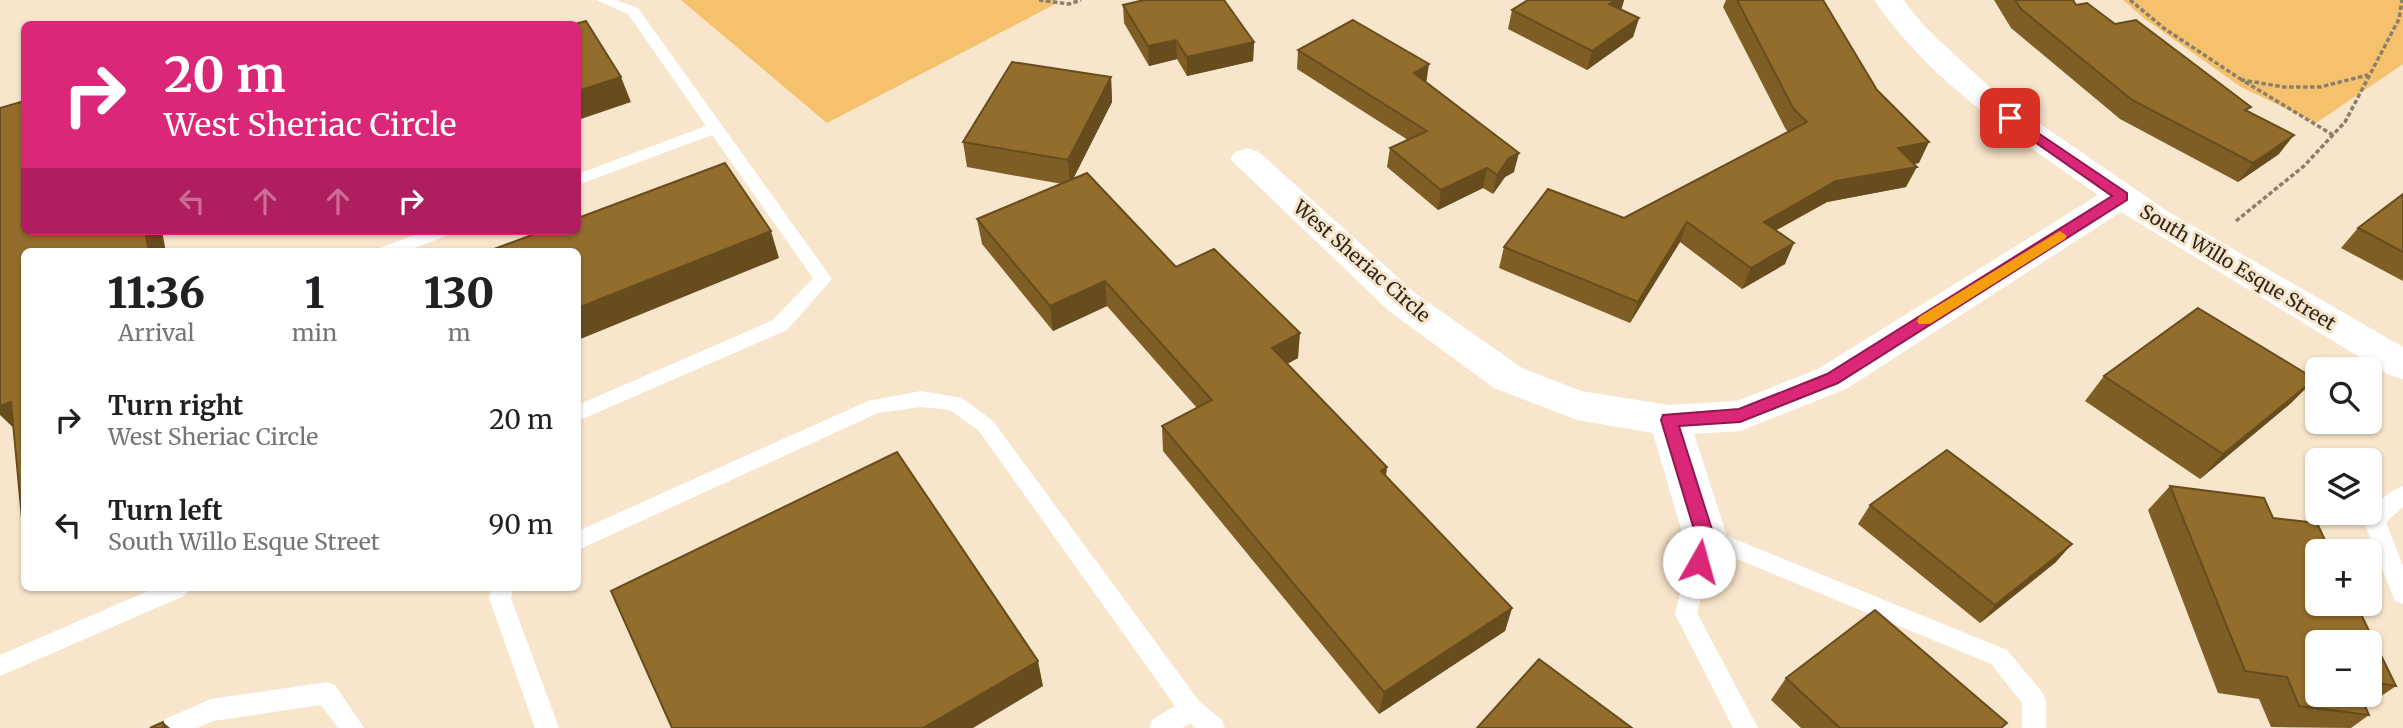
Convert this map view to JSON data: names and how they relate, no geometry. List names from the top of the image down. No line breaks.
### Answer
{"streets":{"street":["West Sheriac Circle","South Willo Esque Street"]},"crossings":[["West Sheriac Circle","South Willo Esque Street"]],"page":{"turn":["20 m","West Sheriac Circle"],"eta":["11:36","Arrival","1","min","130","m"],"map_buttons":["+","−"],"list":[{"name":"Turn right","note":"West Sheriac Circle","value":"20 m"},{"name":"Turn left","note":"South Willo Esque Street","value":"90 m"}]}}
